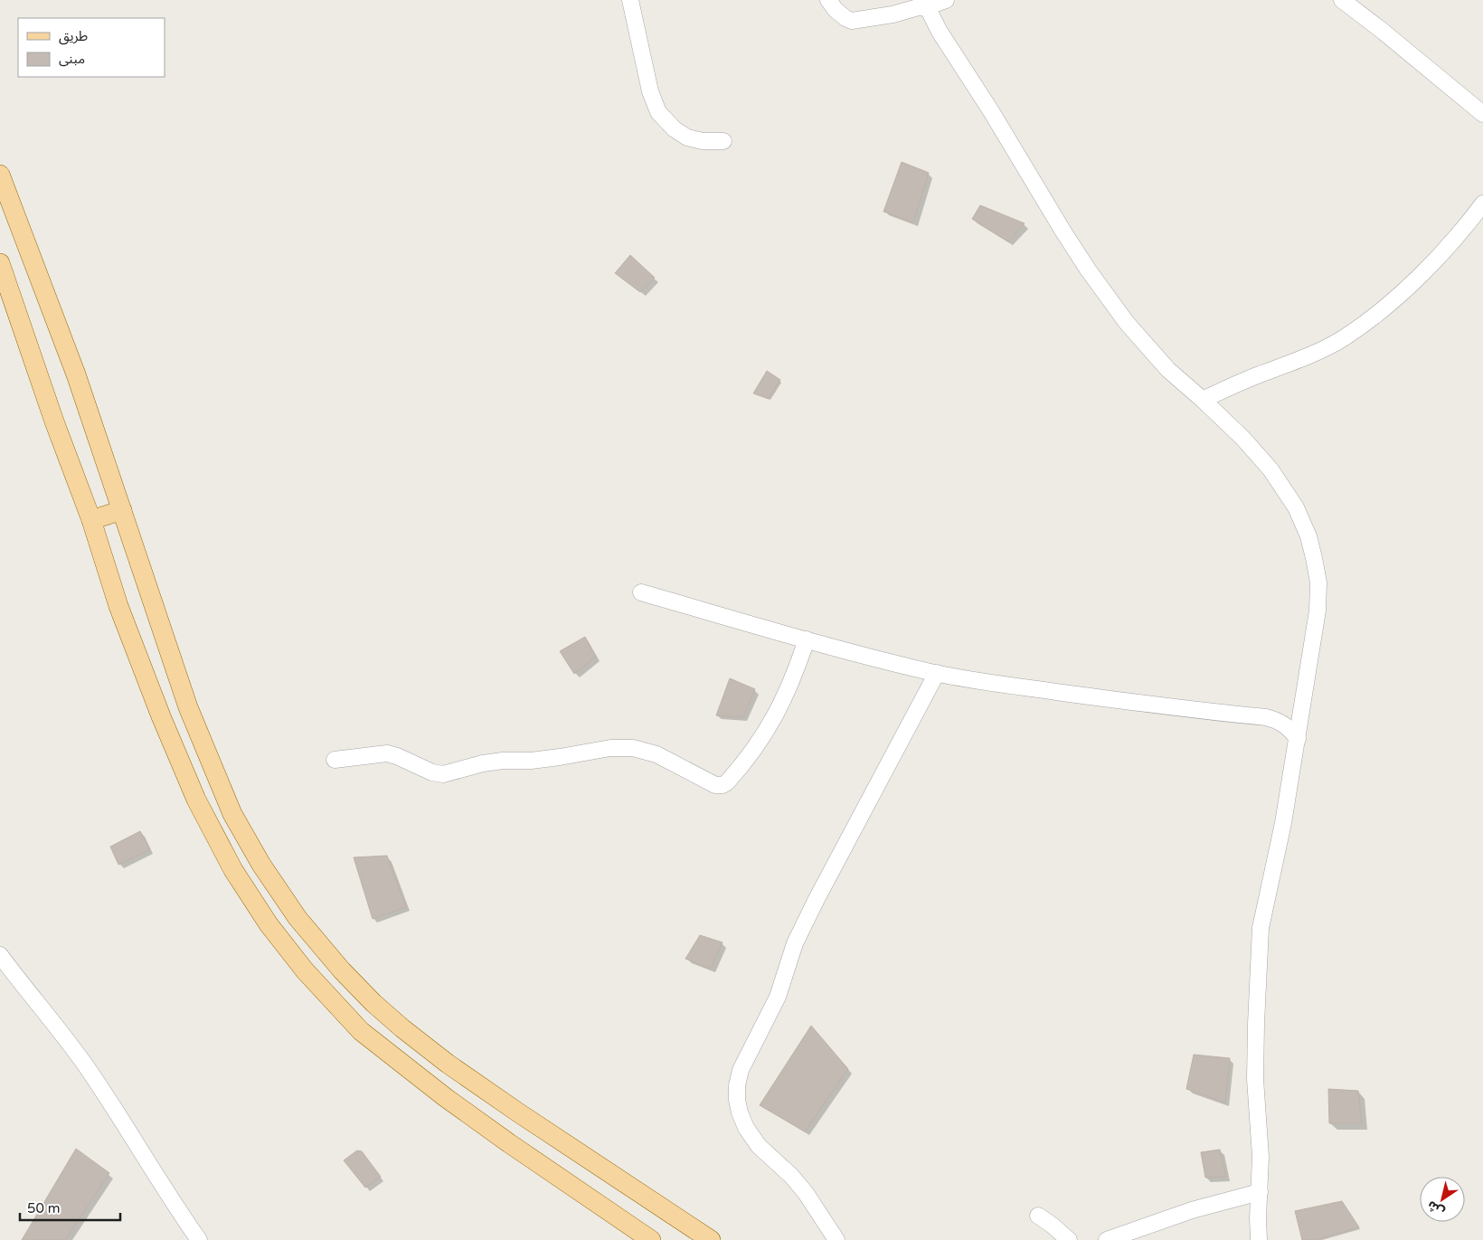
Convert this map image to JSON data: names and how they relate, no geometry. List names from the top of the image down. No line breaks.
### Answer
{"legend":["طريق","مبنى"],"scale_bar":"50 m","north":"bottom left"}
